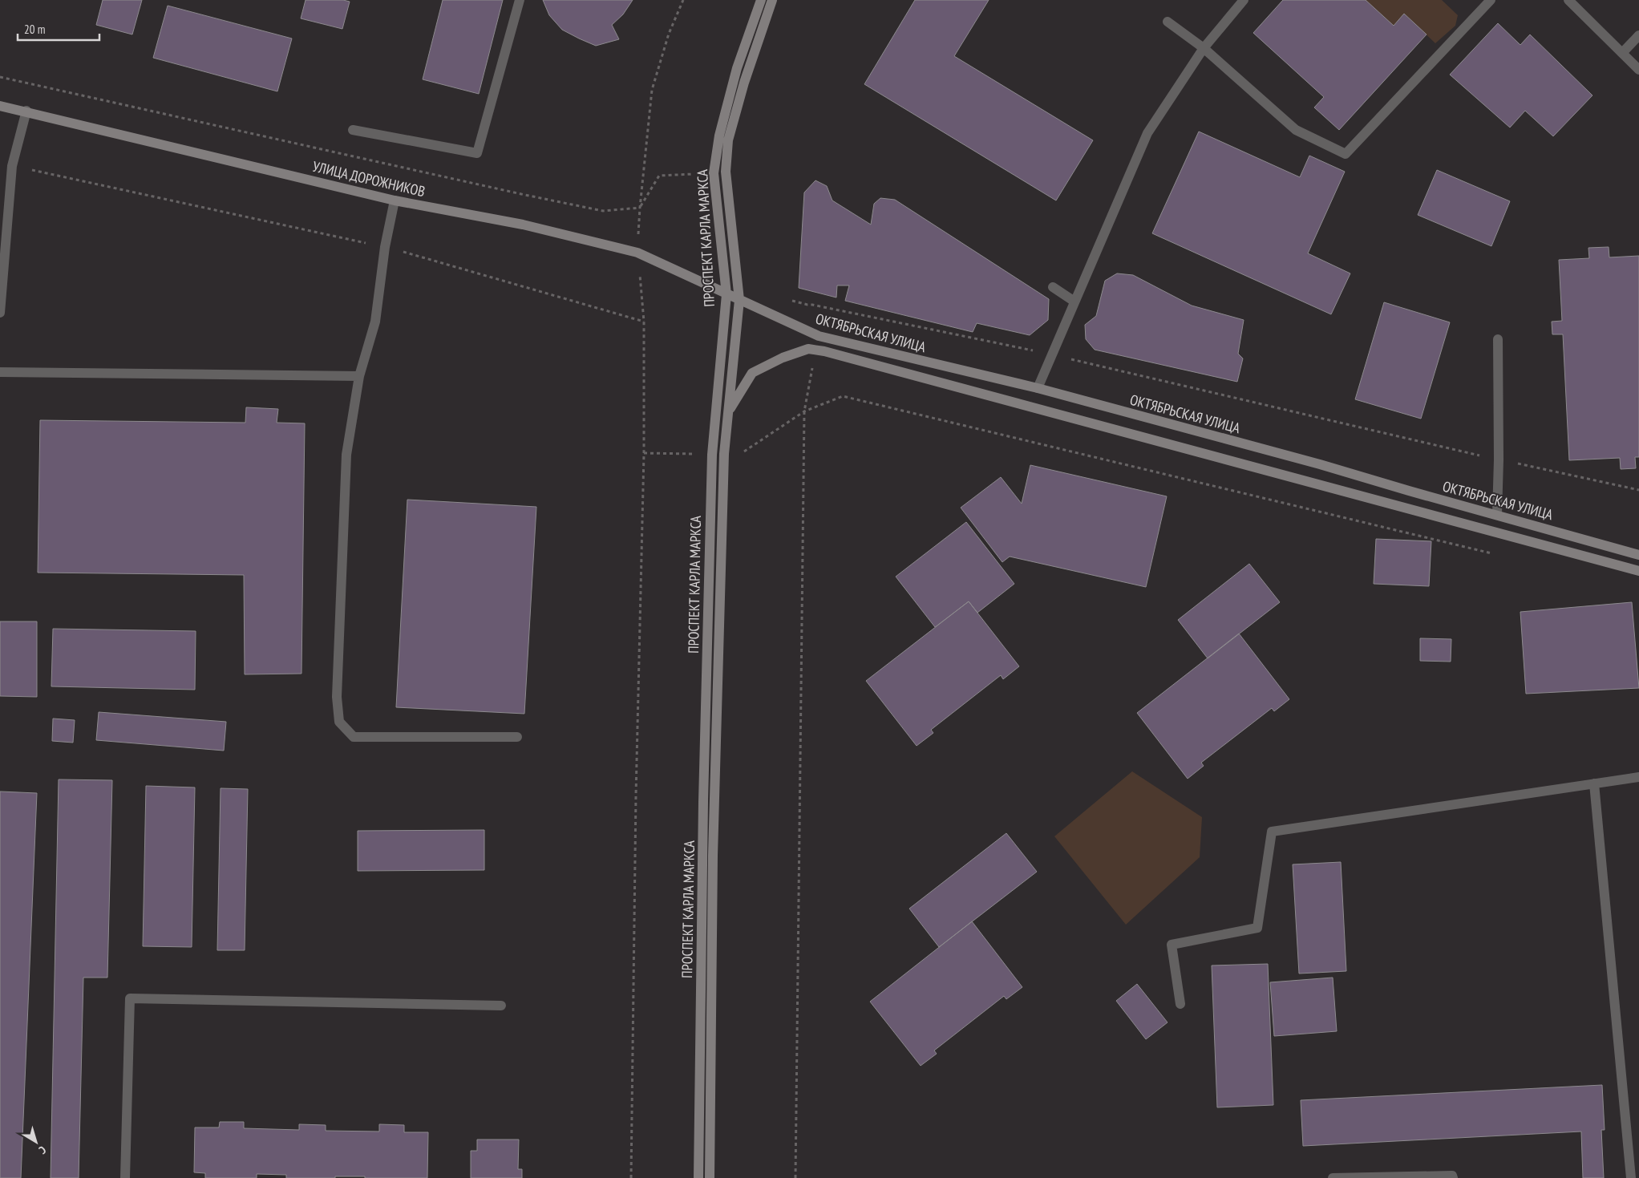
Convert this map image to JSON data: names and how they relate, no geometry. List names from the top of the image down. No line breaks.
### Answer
{"streets":{"street":["УЛИЦА ДОРОЖНИКОВ","ПРОСПЕКТ КАРЛА МАРКСА","ОКТЯБРЬСКАЯ УЛИЦА"]},"crossings":[["УЛИЦА ДОРОЖНИКОВ","ПРОСПЕКТ КАРЛА МАРКСА"],["УЛИЦА ДОРОЖНИКОВ","ОКТЯБРЬСКАЯ УЛИЦА"],["ПРОСПЕКТ КАРЛА МАРКСА","ОКТЯБРЬСКАЯ УЛИЦА"]],"scale_bar":"20 m","north":"bottom right"}
